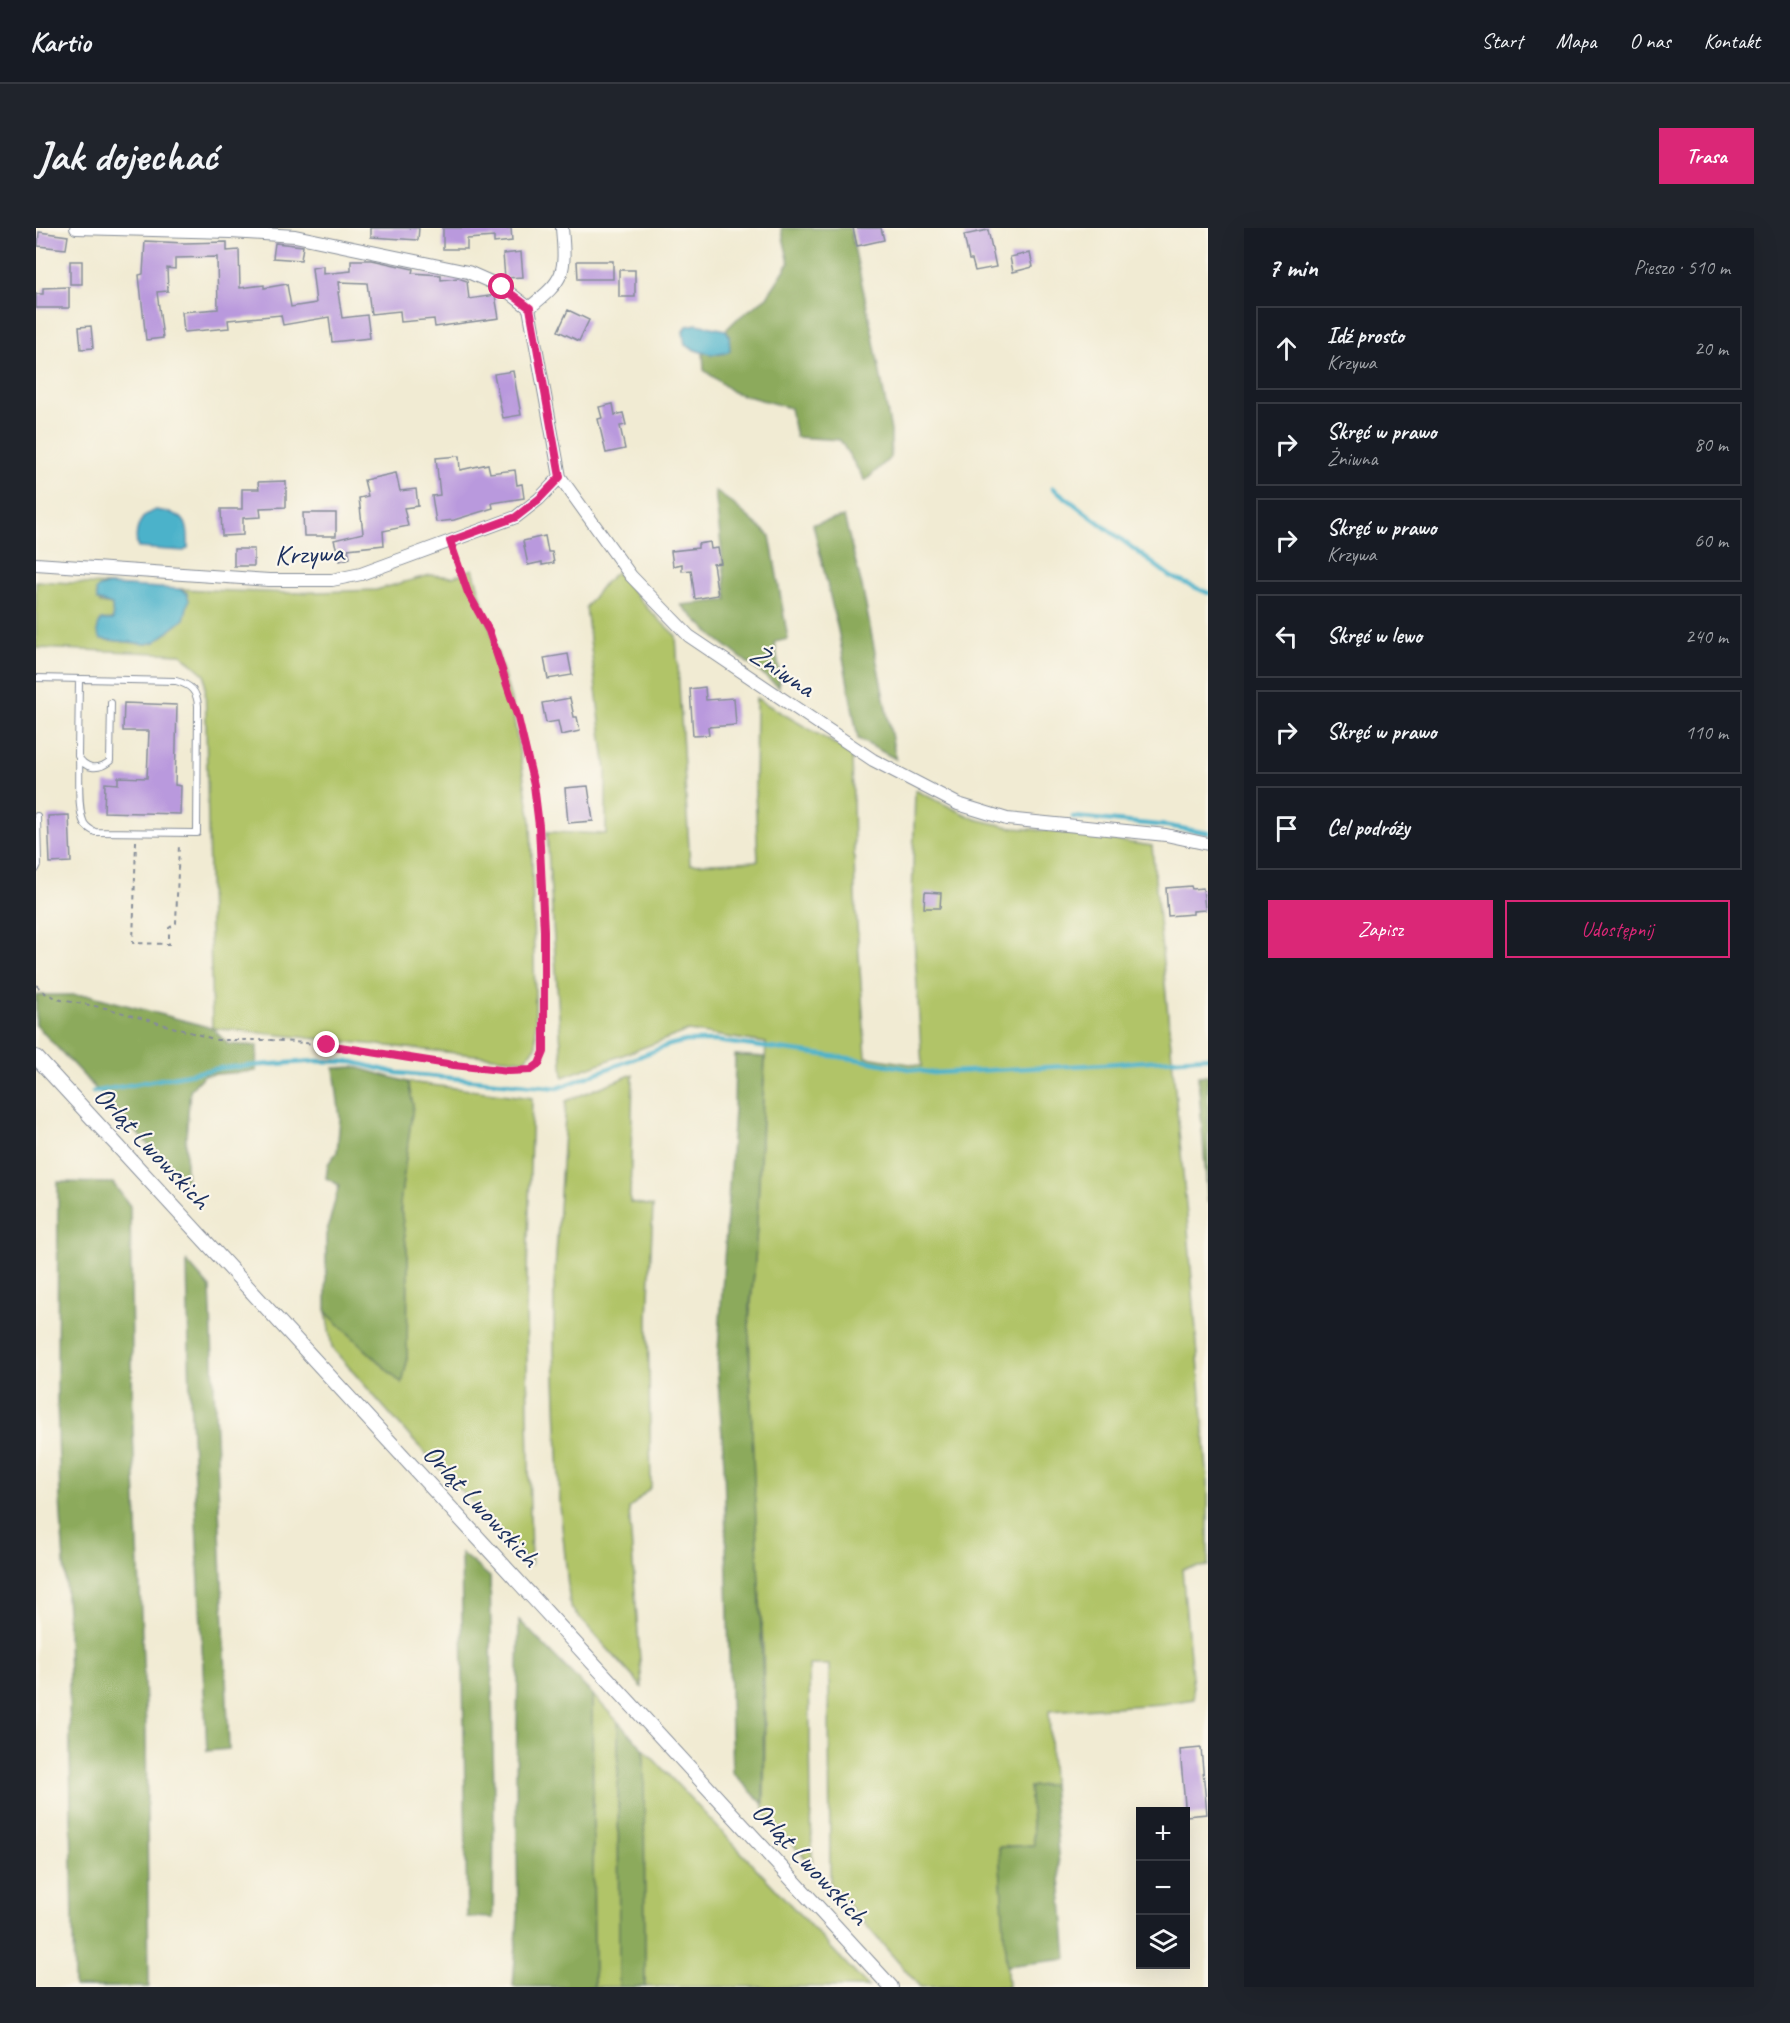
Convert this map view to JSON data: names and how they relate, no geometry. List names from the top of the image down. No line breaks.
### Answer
{"streets":{"street":["Krzywa","Żniwna","Orląt Lwowskich"]},"crossings":[["Krzywa","Żniwna"]],"page":{"header":"Kartio","nav":["Start","Mapa","O nas","Kontakt"],"buttons":["Trasa",["Zapisz","Udostępnij"]],"title":"Jak dojechać","heading":["7 min","Pieszo · 510 m"],"list":[["Idź prosto","Krzywa","20 m"],["Skręć w prawo","Żniwna","80 m"],["Skręć w prawo","Krzywa","60 m"],["Skręć w lewo","240 m"],["Skręć w prawo","110 m"],"Cel podróży"],"map_buttons":["+","−"]}}
